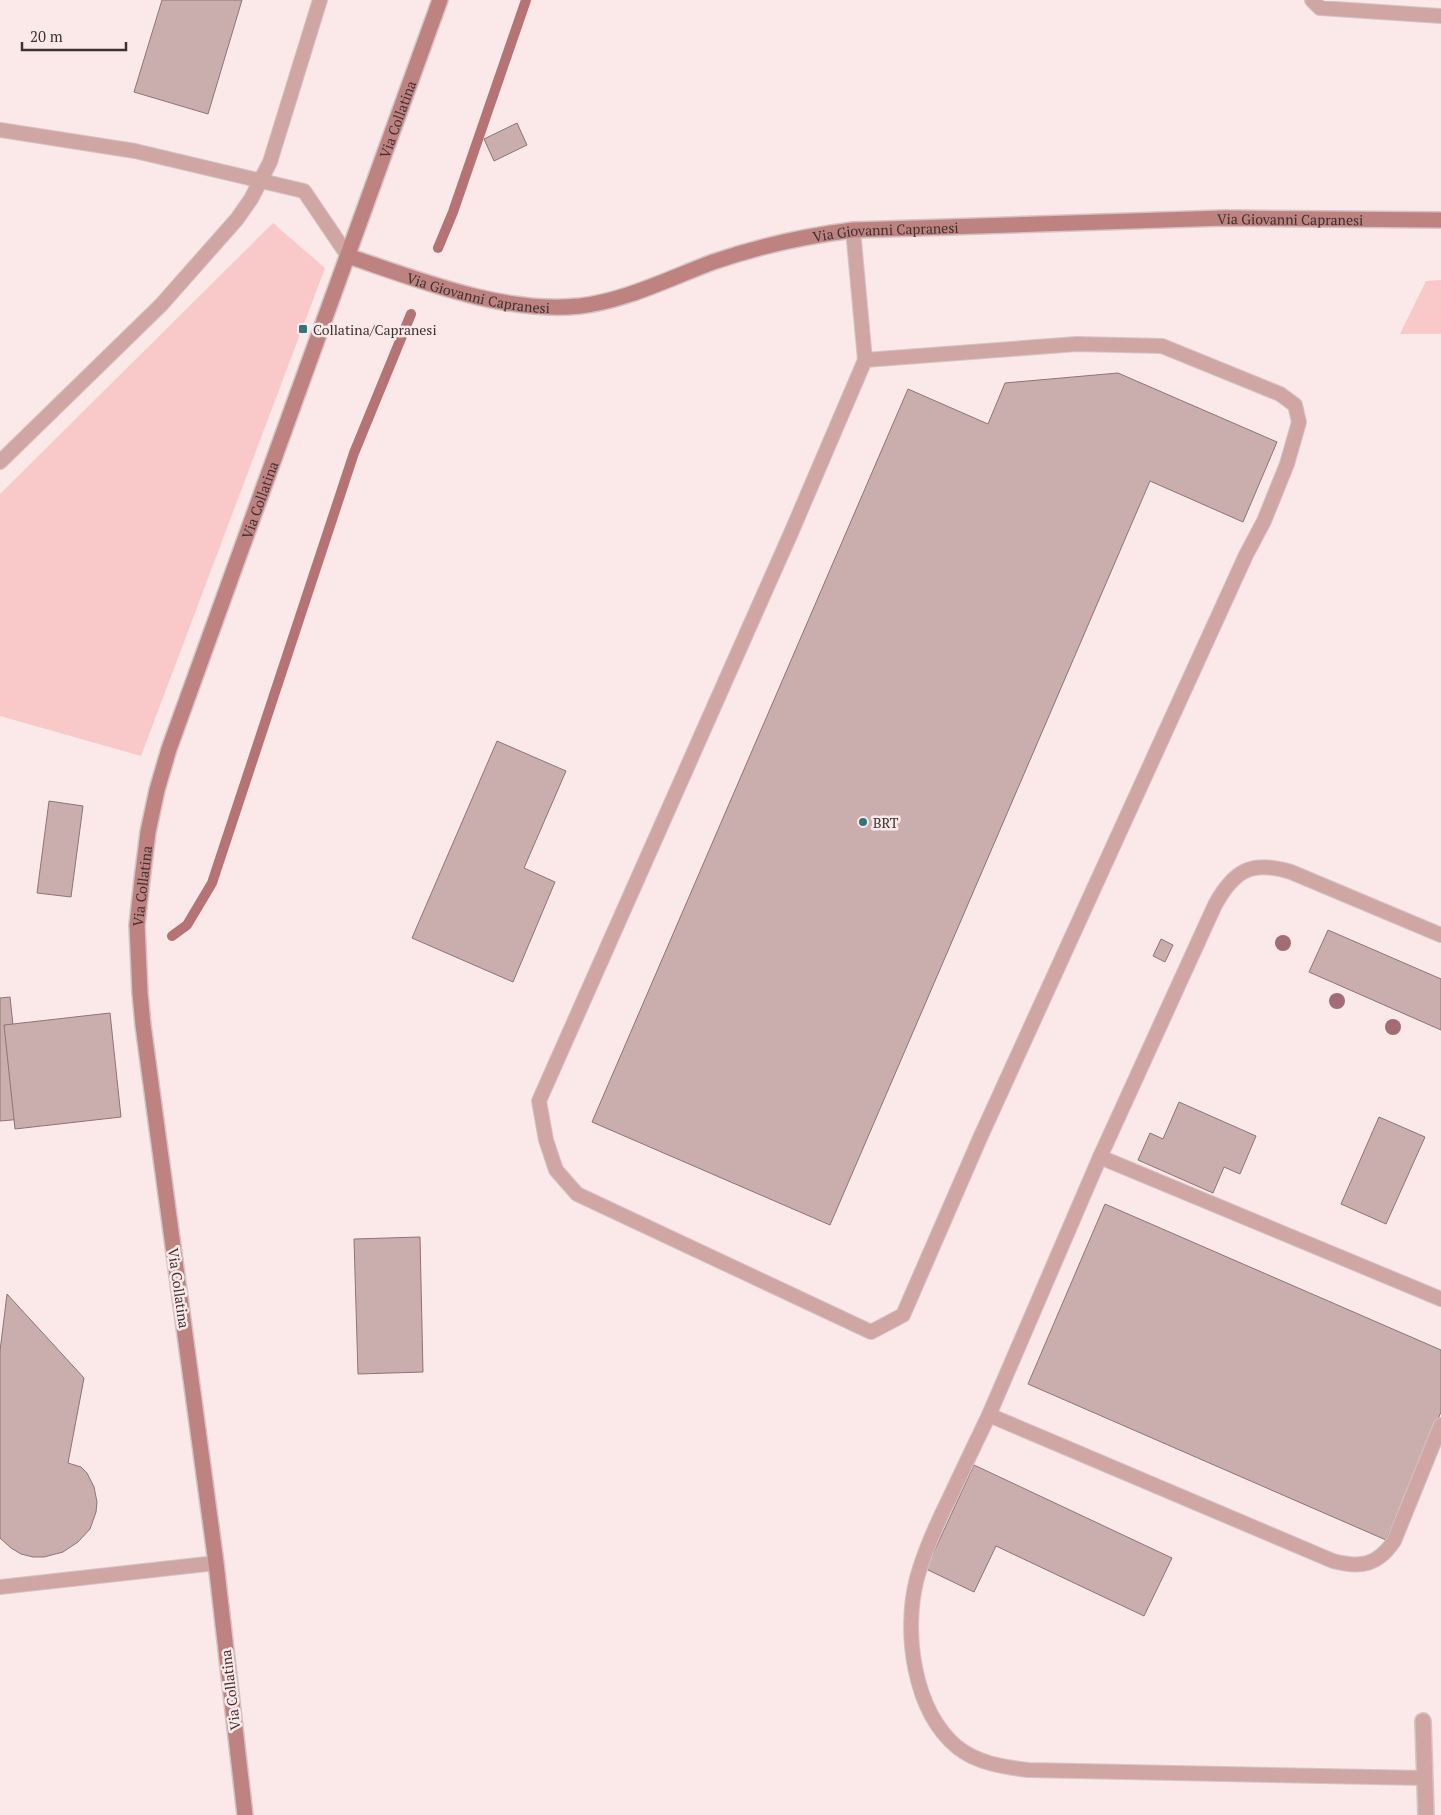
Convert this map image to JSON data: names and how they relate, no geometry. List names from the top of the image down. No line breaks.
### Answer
{"streets":{"street":["Via Collatina","Via Giovanni Capranesi"]},"crossings":[["Via Collatina","Via Giovanni Capranesi"]],"places":{"transit":["Collatina/Capranesi"],"other":["BRT"]},"scale_bar":"20 m"}
